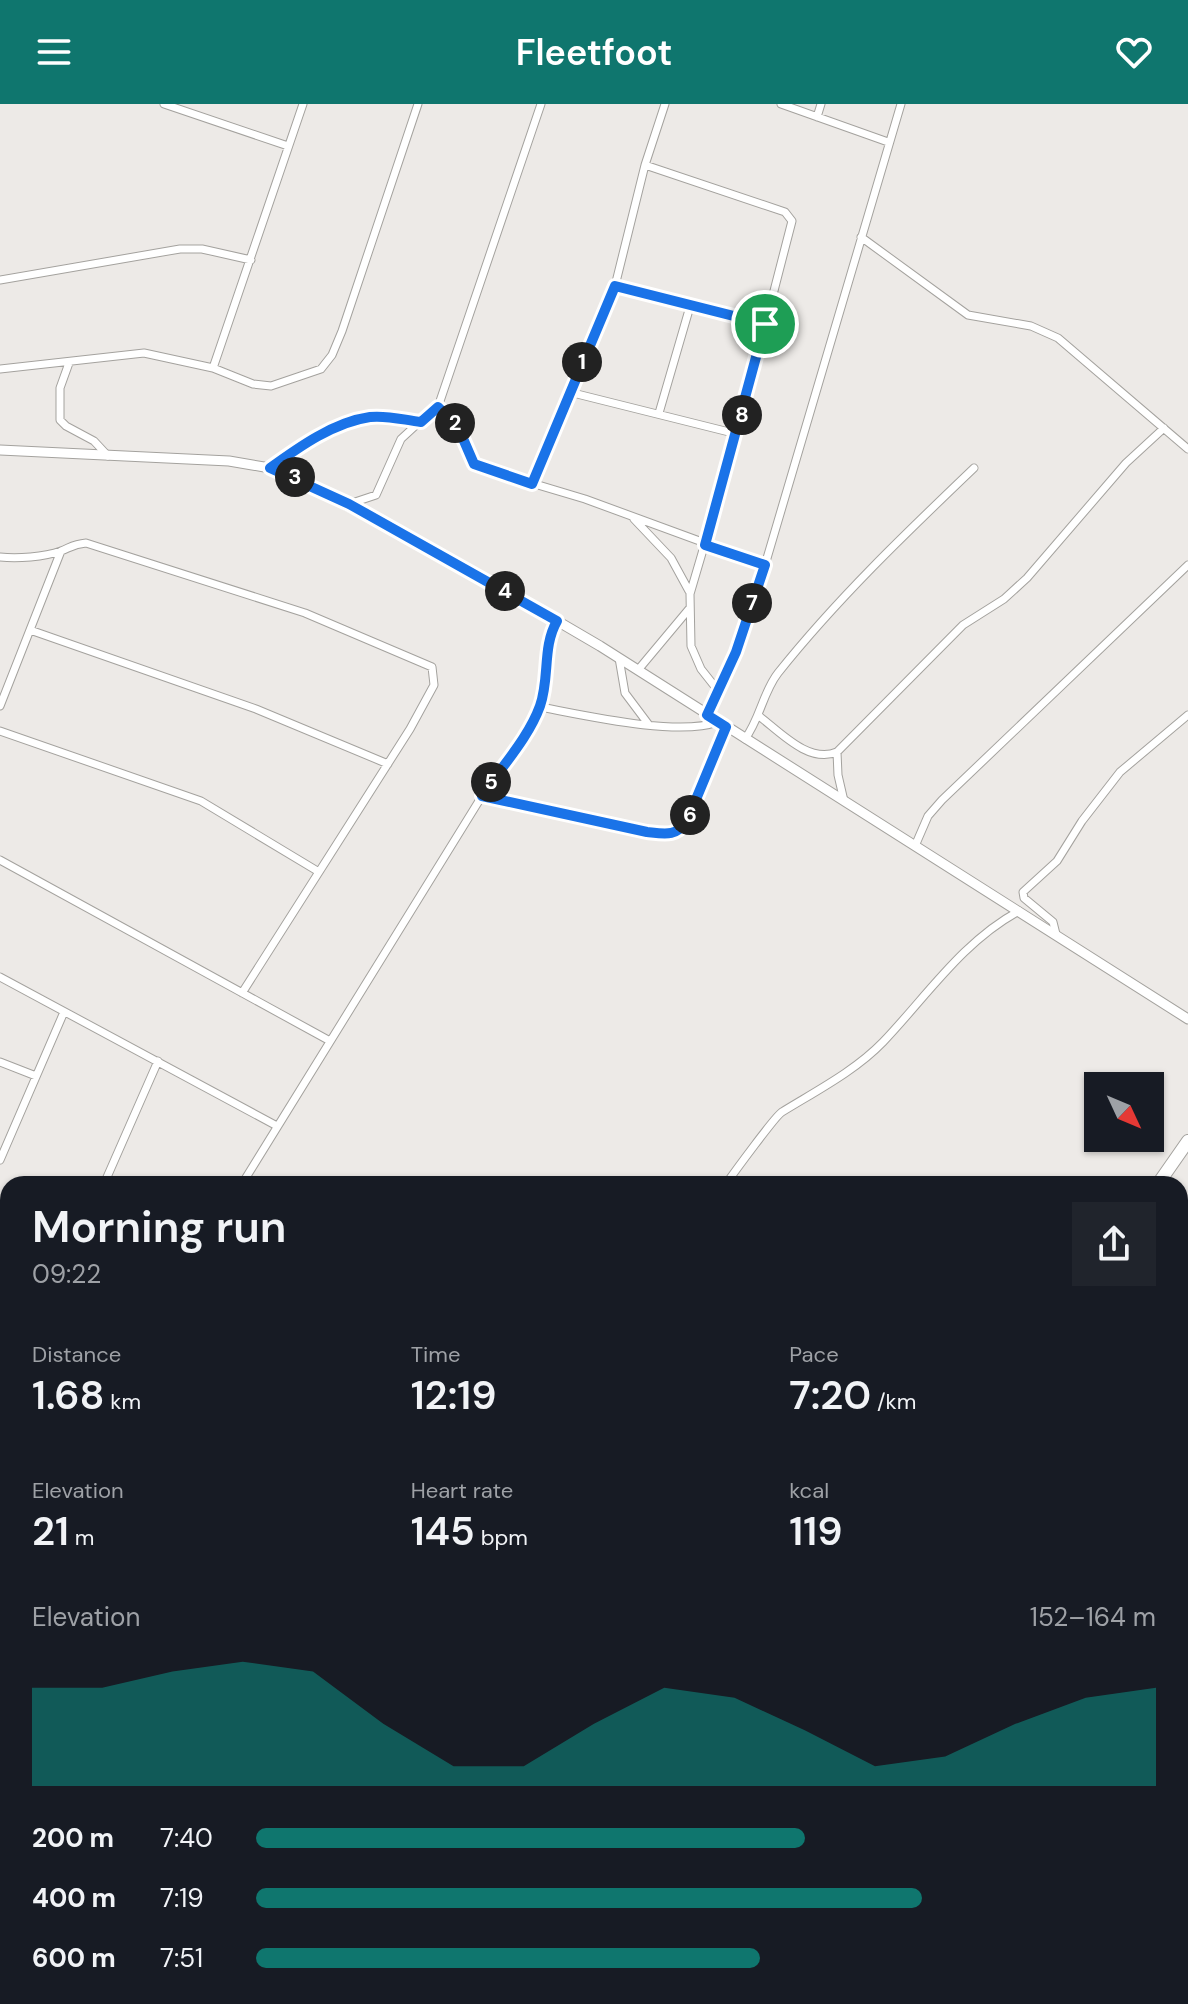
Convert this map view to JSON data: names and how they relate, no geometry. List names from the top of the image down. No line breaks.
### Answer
{"north":"bottom right","page":{"header":"Fleetfoot","pins":["1","8","2","3","4","7","5","6"],"heading":["Morning run","09:22"],"stats":[["Distance","1.68 km"],["Time","12:19"],["Pace","7:20 /km"],["Elevation","21 m"],["Heart rate","145 bpm"],["kcal","119"]],"chart":["Elevation","152–164 m"],"list":[{"name":"200 m","note":"7:40"},{"name":"400 m","note":"7:19"},{"name":"600 m","note":"7:51"}]}}
